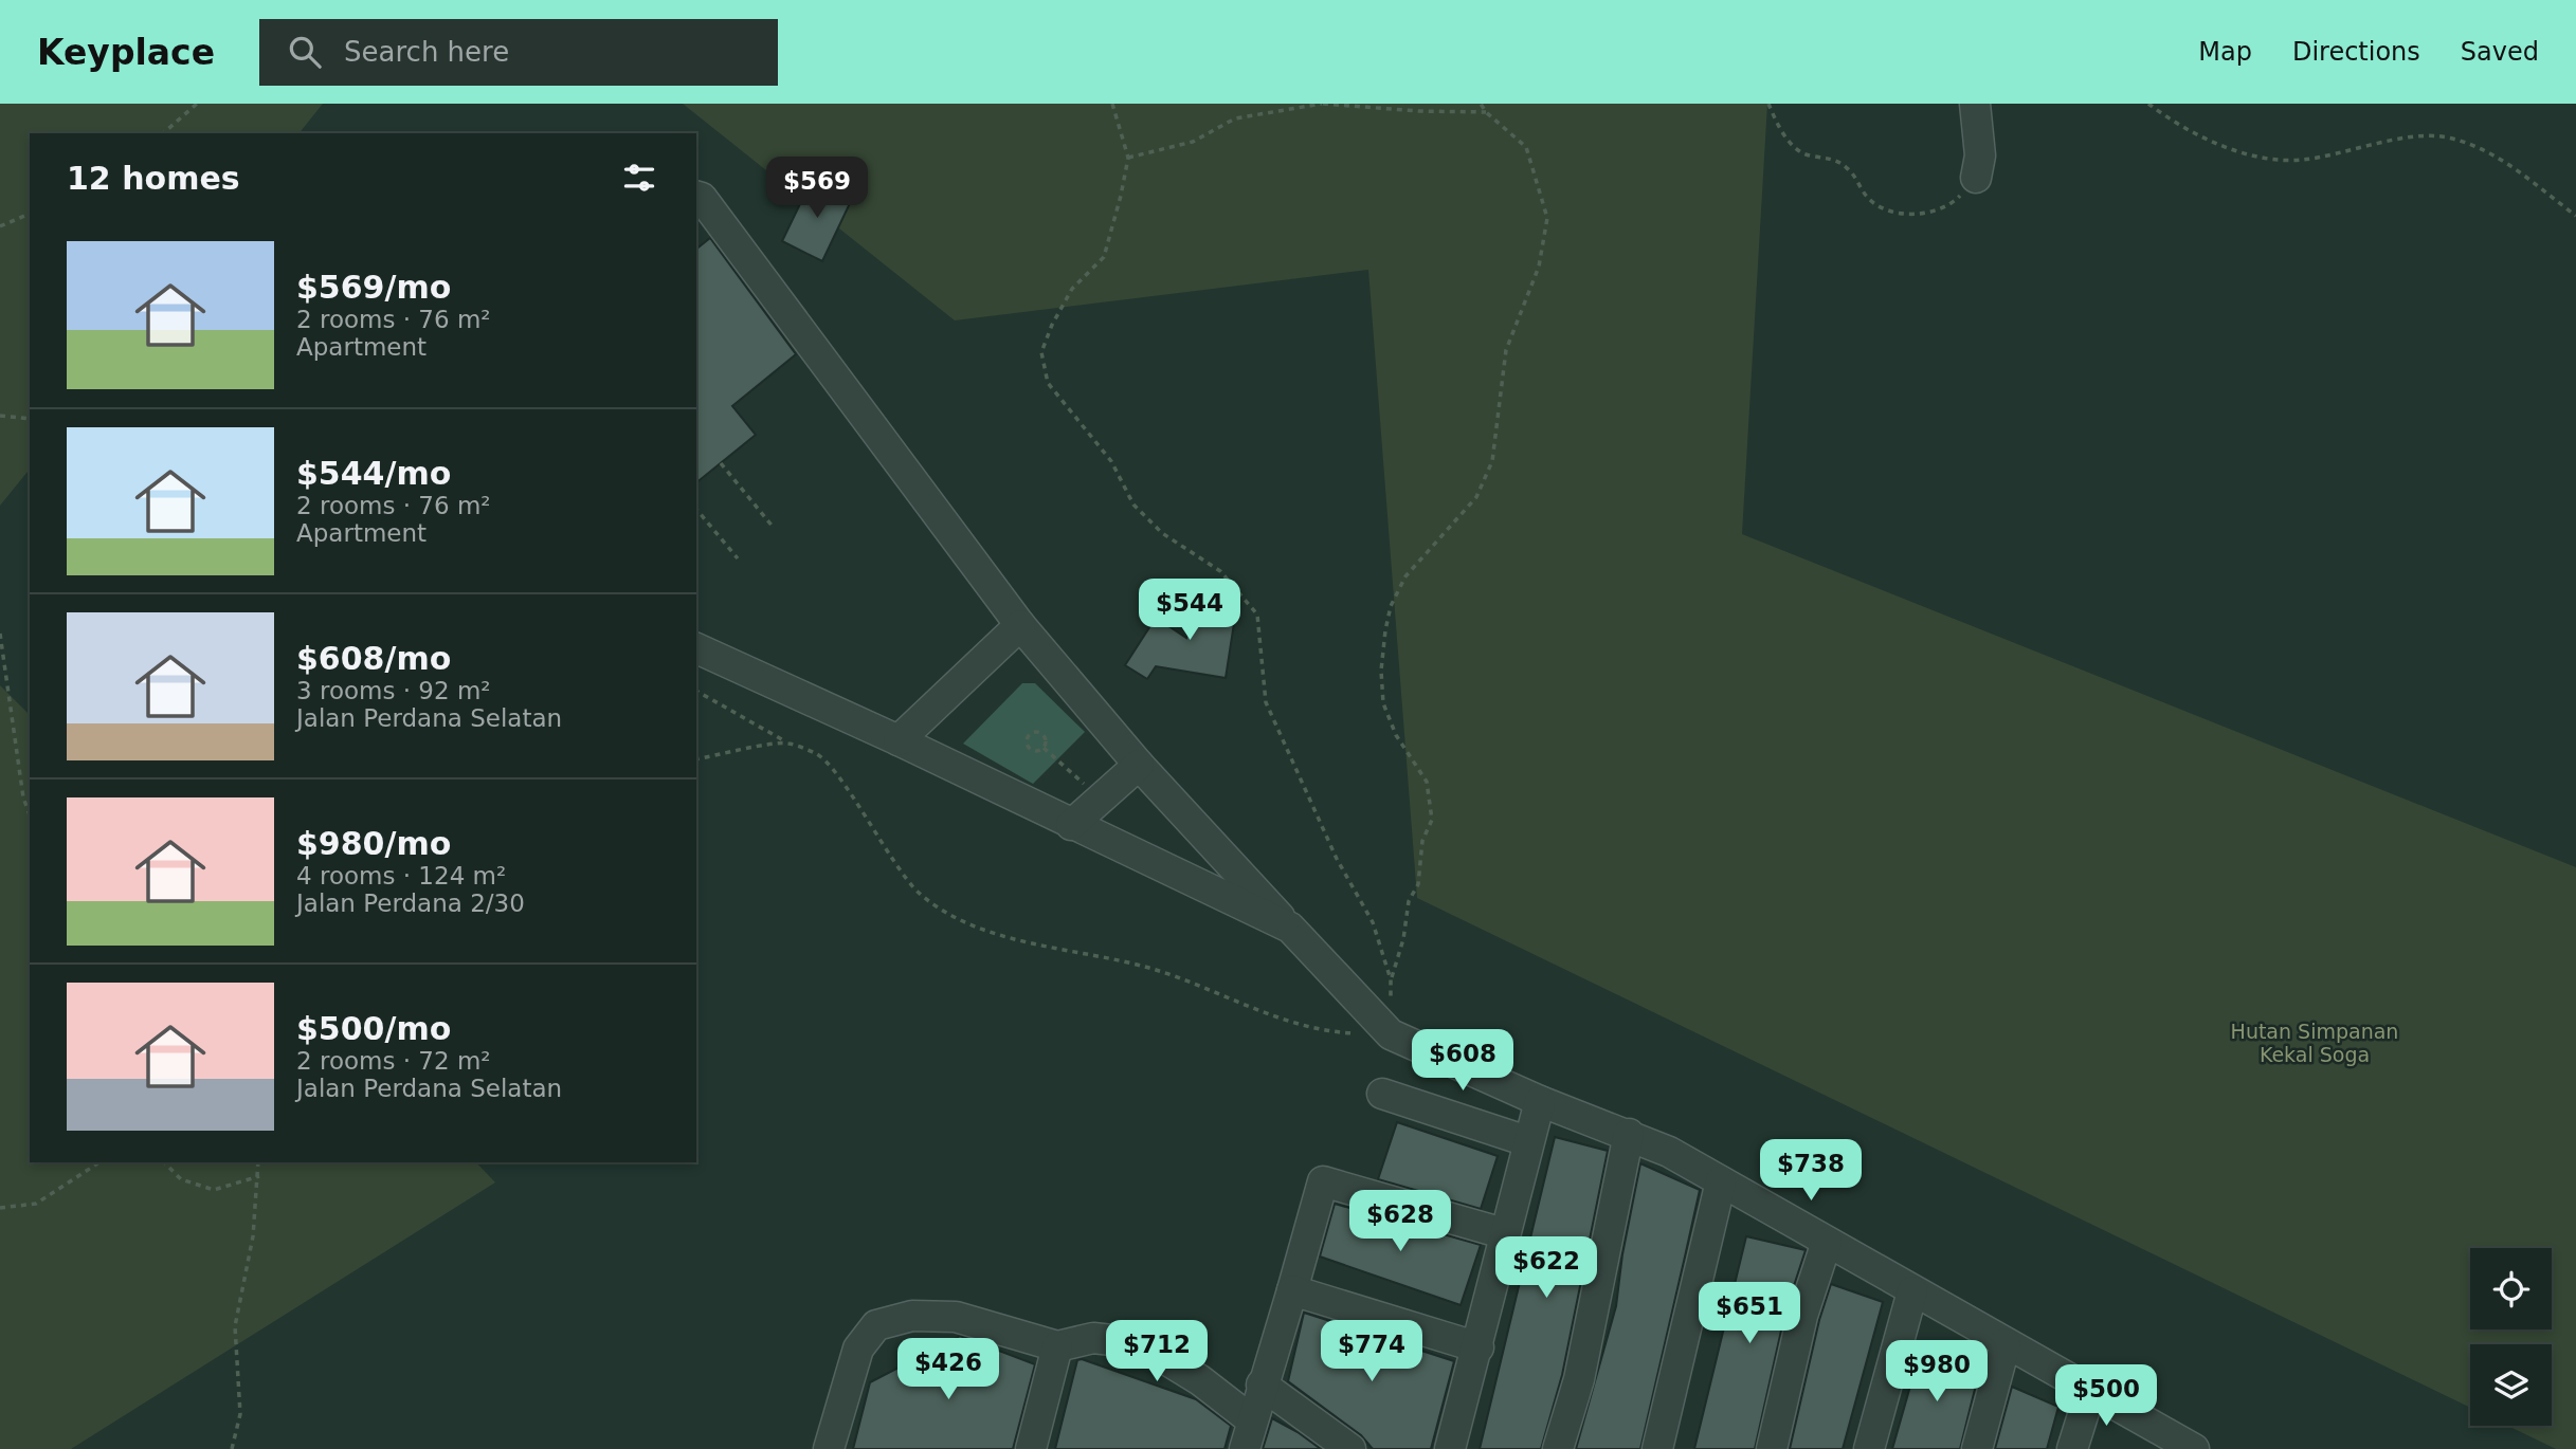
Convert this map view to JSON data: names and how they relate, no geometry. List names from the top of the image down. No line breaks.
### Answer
{"parks":["Hutan Simpanan Kekal Soga"],"page":{"header":"Keyplace","search":"Search here","nav":["Map","Directions","Saved"],"heading":"12 homes","price":["$569","$544","$608","$738","$628","$622","$651","$712","$774","$426","$980","$500"],"list":[{"name":"$569/mo","note":"2 rooms · 76 m² · Apartment"},{"name":"$544/mo","note":"2 rooms · 76 m² · Apartment"},{"name":"$608/mo","note":"3 rooms · 92 m² · Jalan Perdana Selatan"},{"name":"$980/mo","note":"4 rooms · 124 m² · Jalan Perdana 2/30"},{"name":"$500/mo","note":"2 rooms · 72 m² · Jalan Perdana Selatan"}]}}
